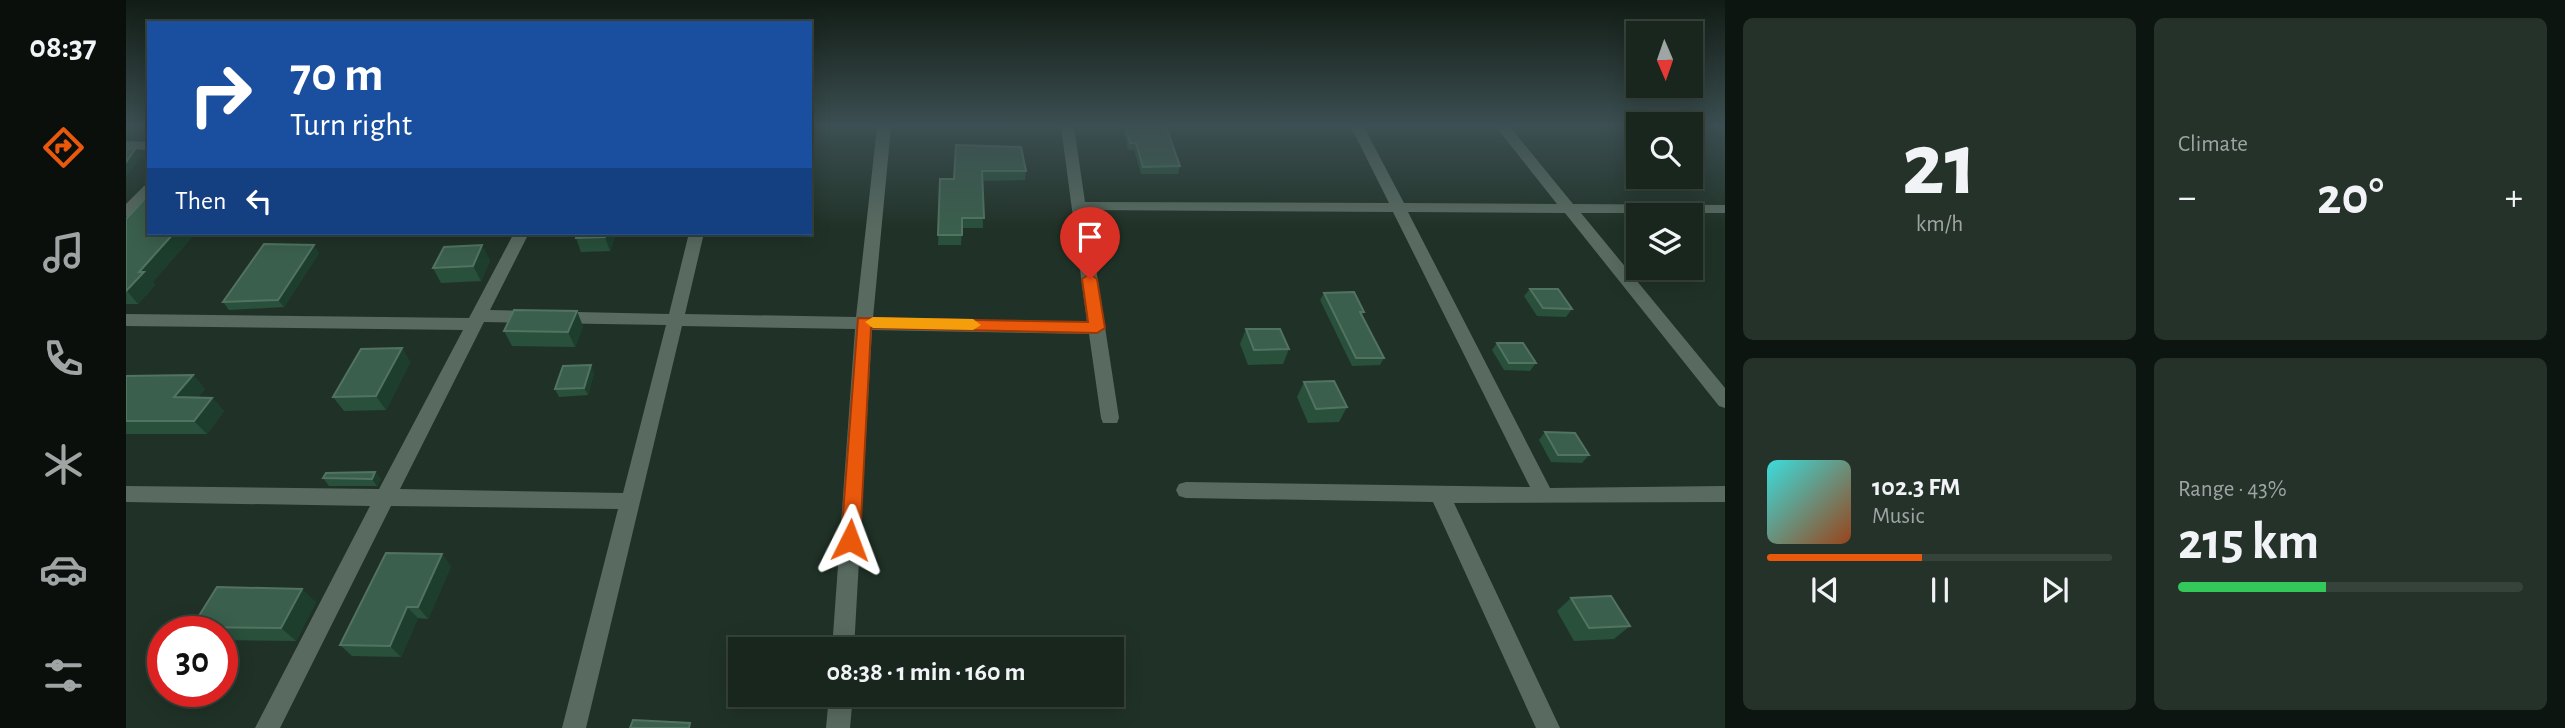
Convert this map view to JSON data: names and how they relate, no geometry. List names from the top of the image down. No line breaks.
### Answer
{"north":"bottom","page":{"tabs":"08:37","tile":[["21","km/h"],"Climate",["Range · 43%","215 km"]],"turn":["70 m","Turn right"],"then":"Then","heat":["−","20°","+"],"song":["102.3 FM","Music"],"limit":"30","trip":"08:38 · 1 min · 160 m"}}
